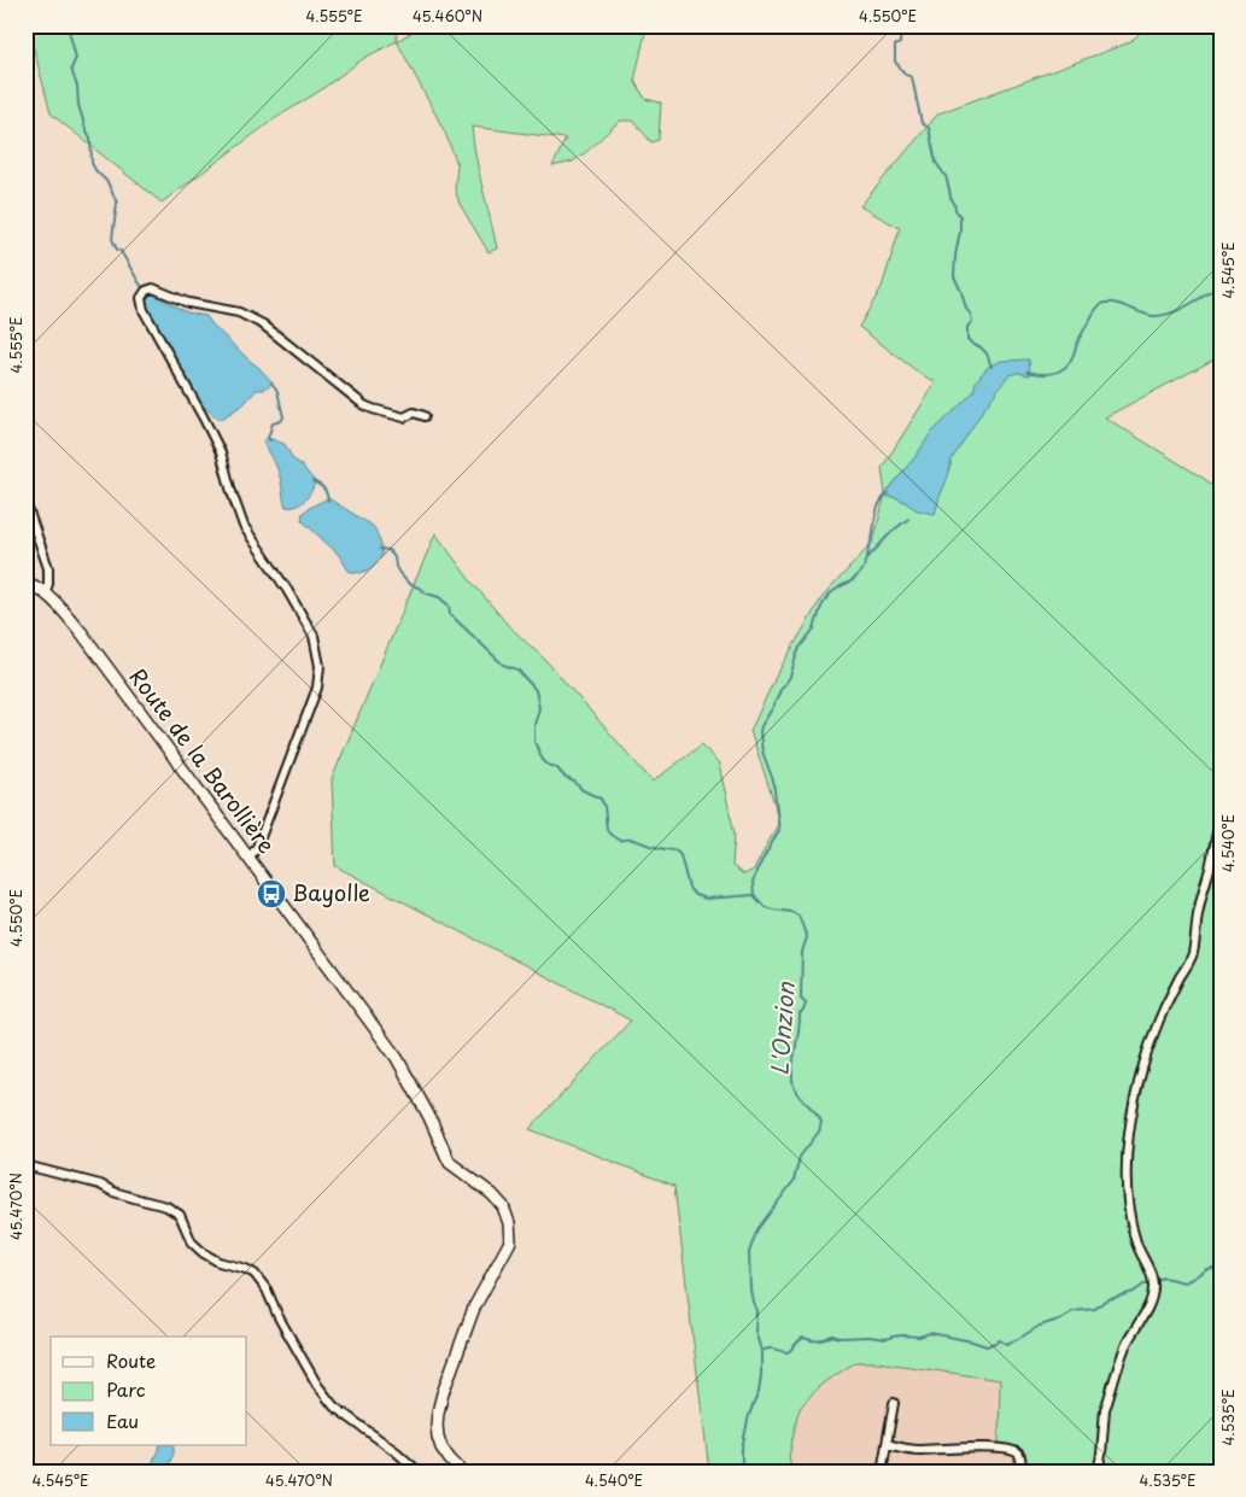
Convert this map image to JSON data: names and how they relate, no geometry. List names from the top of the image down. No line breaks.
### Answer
{"streets":{"main road":["Route de la Barollière"]},"water":["L'Onzion"],"places":{"bus stop":["Bayolle"]},"legend":["Route","Parc","Eau"],"coordinates":["4.555°E","45.460°N","4.550°E","4.545°E","4.540°E","45.470°N","4.535°E"]}
